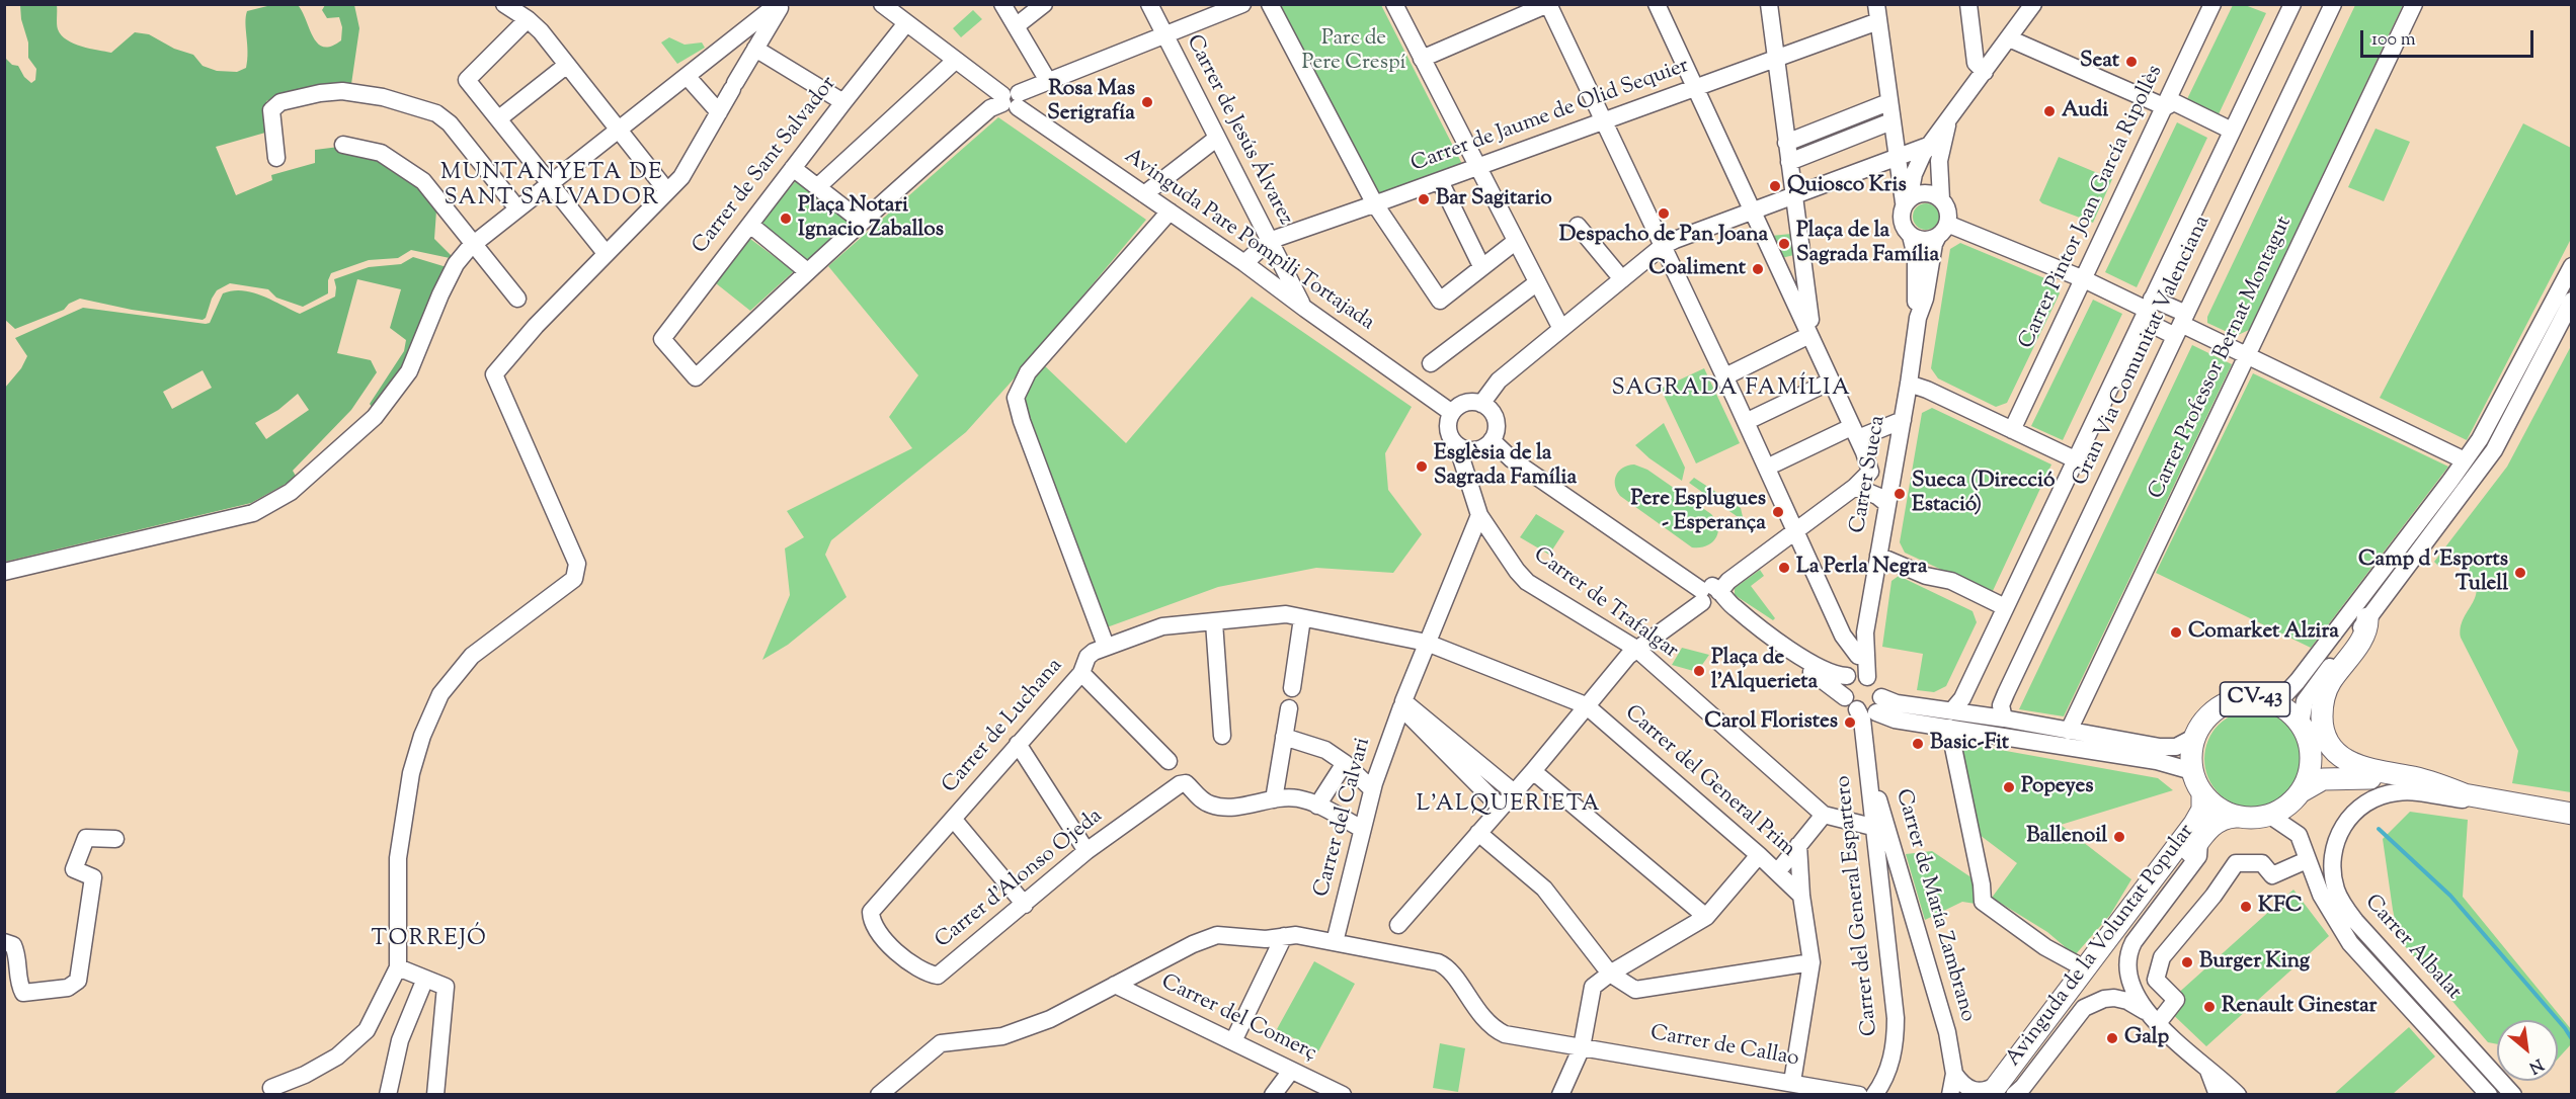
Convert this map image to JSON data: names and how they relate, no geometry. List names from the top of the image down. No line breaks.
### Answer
{"streets":{"main road":["CV-43","Avinguda de la Voluntat Popular"],"street":["Carrer de Jaume de Olid Sequier","Carrer de Jesús Álvarez","Carrer de Sant Salvador","Carrer Pintor Joan García Ripollès","Avinguda Pare Pompili Tortajada","Gran Via Comunitat Valenciana","Carrer Professor Bernat Montagut","Carrer Sueca","Carrer de Trafalgar","Carrer de Luchana","Carrer del General Prim","Carrer del Calvari","Carrer d'Alonso Ojeda","Carrer del General Espartero","Carrer de María Zambrano","Carrer Albalat","Carrer del Comerç","Carrer de Callao"]},"crossings":[["Carrer de Jaume de Olid Sequier","Carrer de Jesús Álvarez"],["Carrer de Jaume de Olid Sequier","Avinguda Pare Pompili Tortajada"],["Carrer de Jesús Álvarez","Avinguda Pare Pompili Tortajada"],["Carrer de Sant Salvador","Avinguda Pare Pompili Tortajada"],["Avinguda Pare Pompili Tortajada","Carrer de Trafalgar"],["Carrer de Trafalgar","Carrer del Calvari"],["Carrer de Trafalgar","Carrer del General Espartero"],["CV-43","Avinguda de la Voluntat Popular"],["CV-43","Carrer Albalat"],["Carrer de Luchana","Carrer del General Prim"],["Carrer de Luchana","Carrer del Calvari"],["Carrer de Luchana","Carrer d'Alonso Ojeda"],["Carrer del Calvari","Carrer de Callao"],["Carrer del General Espartero","Carrer de María Zambrano"],["Avinguda de la Voluntat Popular","Carrer Albalat"],["Carrer del Comerç","Carrer de Callao"]],"districts":["MUNTANYETA DE SANT SALVADOR","SAGRADA FAMÍLIA","L'ALQUERIETA","TORREJÓ"],"parks":["Parc de Pere Crespí"],"places":["Seat","Rosa Mas Serigrafía","Audi","Quiosco Kris","Bar Sagitario","Despacho de Pan Joana","Plaça Notari Ignacio Zaballos","Plaça de la Sagrada Família","Coaliment","Esglèsia de la Sagrada Família","Sueca (Direcció Estació)","Pere Esplugues - Esperança","La Perla Negra","Camp d´Esports Tulell","Comarket Alzira","Plaça de l'Alquerieta","Carol Floristes","Basic-Fit","Popeyes","Ballenoil","KFC","Burger King","Renault Ginestar","Galp"],"scale_bar":"100 m","north":"bottom right"}
